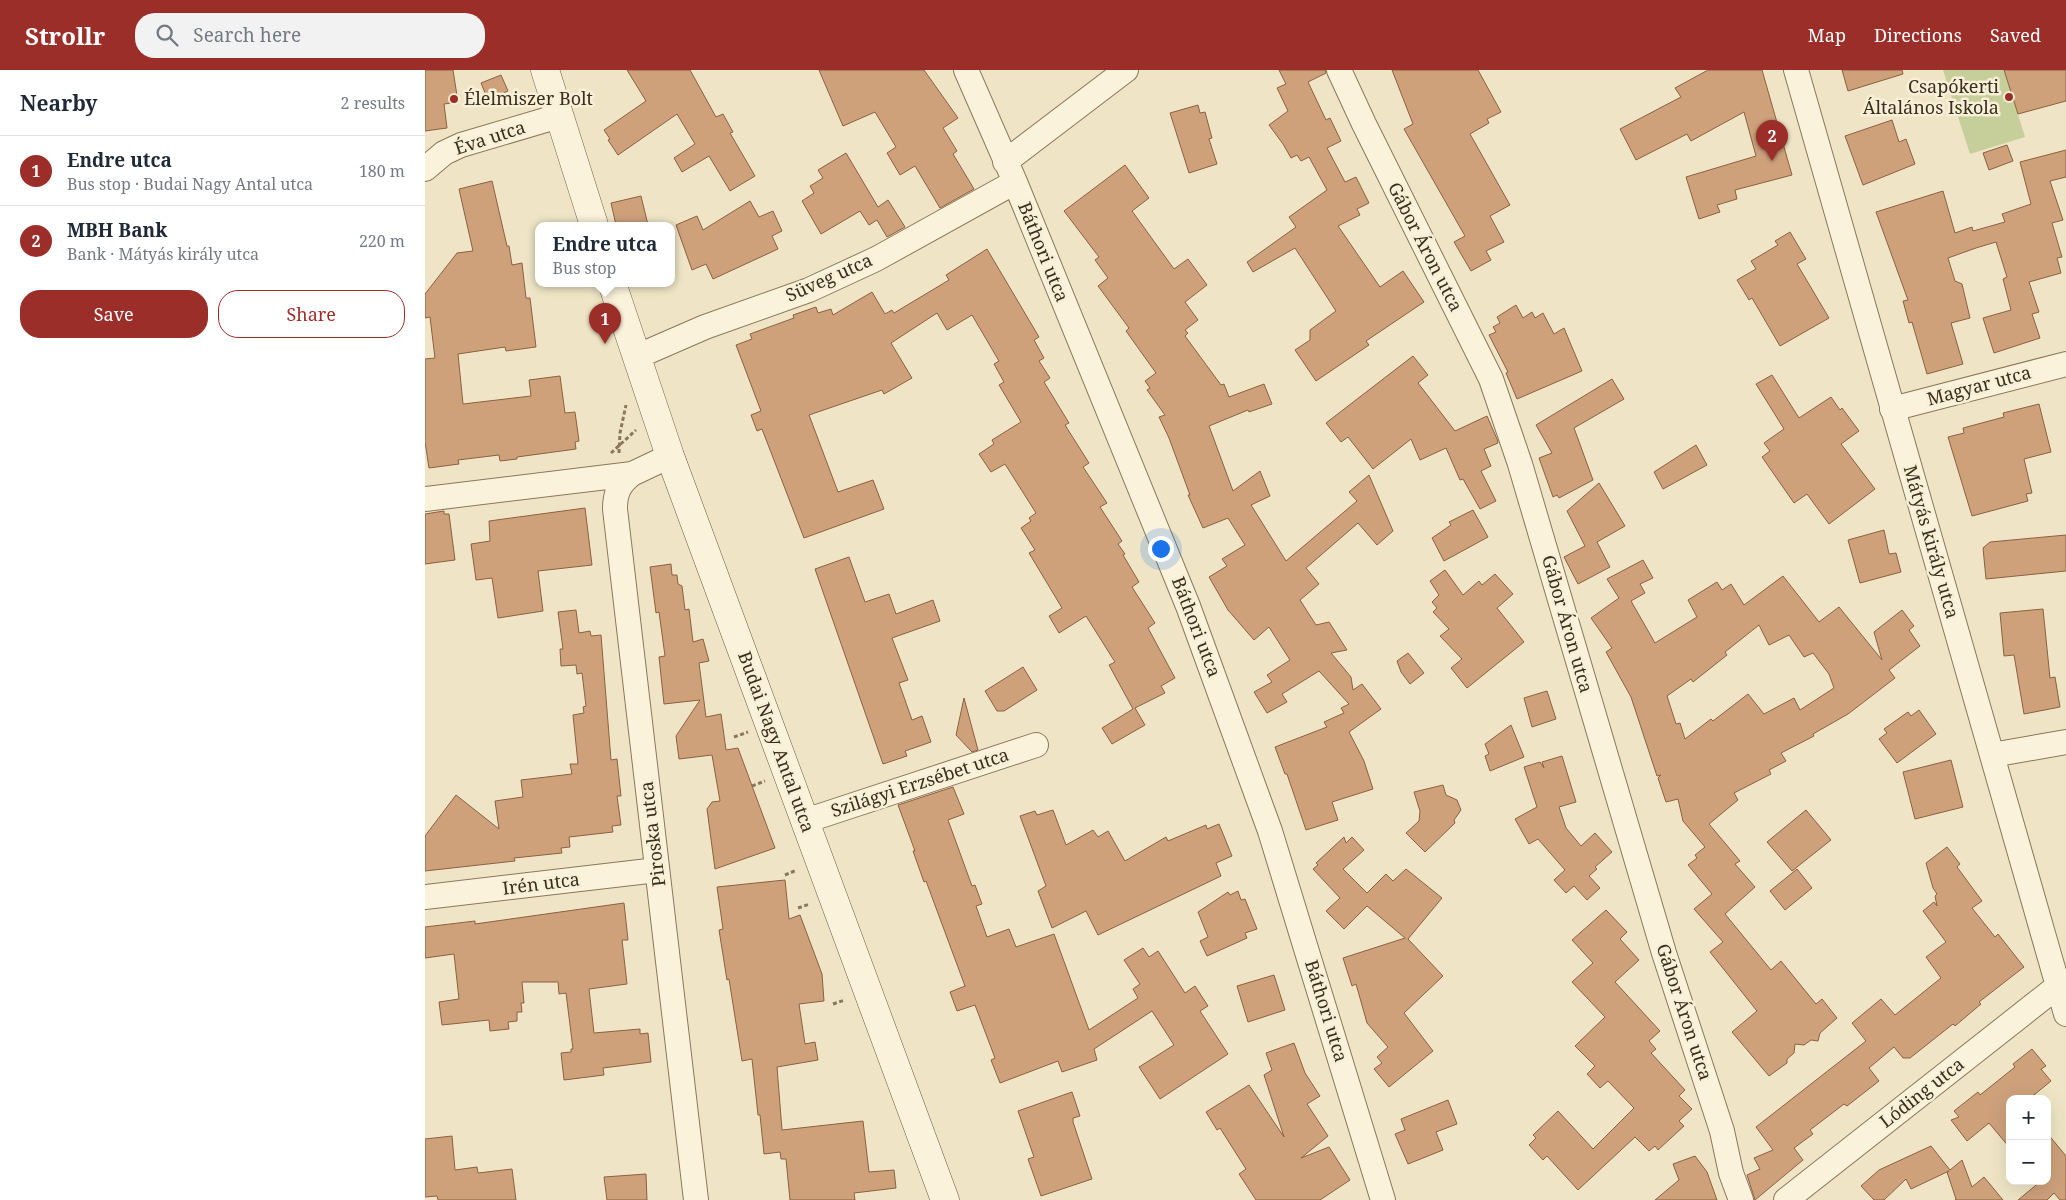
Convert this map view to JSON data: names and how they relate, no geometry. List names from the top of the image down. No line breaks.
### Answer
{"streets":{"street":["Éva utca","Gábor Áron utca","Báthori utca","Süveg utca","Magyar utca","Mátyás király utca","Budai Nagy Antal utca","Szilágyi Erzsébet utca","Piroska utca","Irén utca","Lóding utca"]},"crossings":[["Báthori utca","Süveg utca"],["Süveg utca","Budai Nagy Antal utca"],["Magyar utca","Mátyás király utca"],["Mátyás király utca","Lóding utca"],["Budai Nagy Antal utca","Szilágyi Erzsébet utca"],["Piroska utca","Irén utca"]],"places":["Csapókerti Általános Iskola","Élelmiszer Bolt"],"page":{"header":"Strollr","search":"Search here","nav":["Map","Directions","Saved"],"heading":["Nearby","2 results"],"pins":["2","1"],"list":[{"mark":"1","name":"Endre utca","note":"Bus stop · Budai Nagy Antal utca","value":"180 m"},{"mark":"2","name":"MBH Bank","note":"Bank · Mátyás király utca","value":"220 m"}],"popup":["Endre utca","Bus stop"],"buttons":["Save","Share"],"map_buttons":["+","−"]}}
